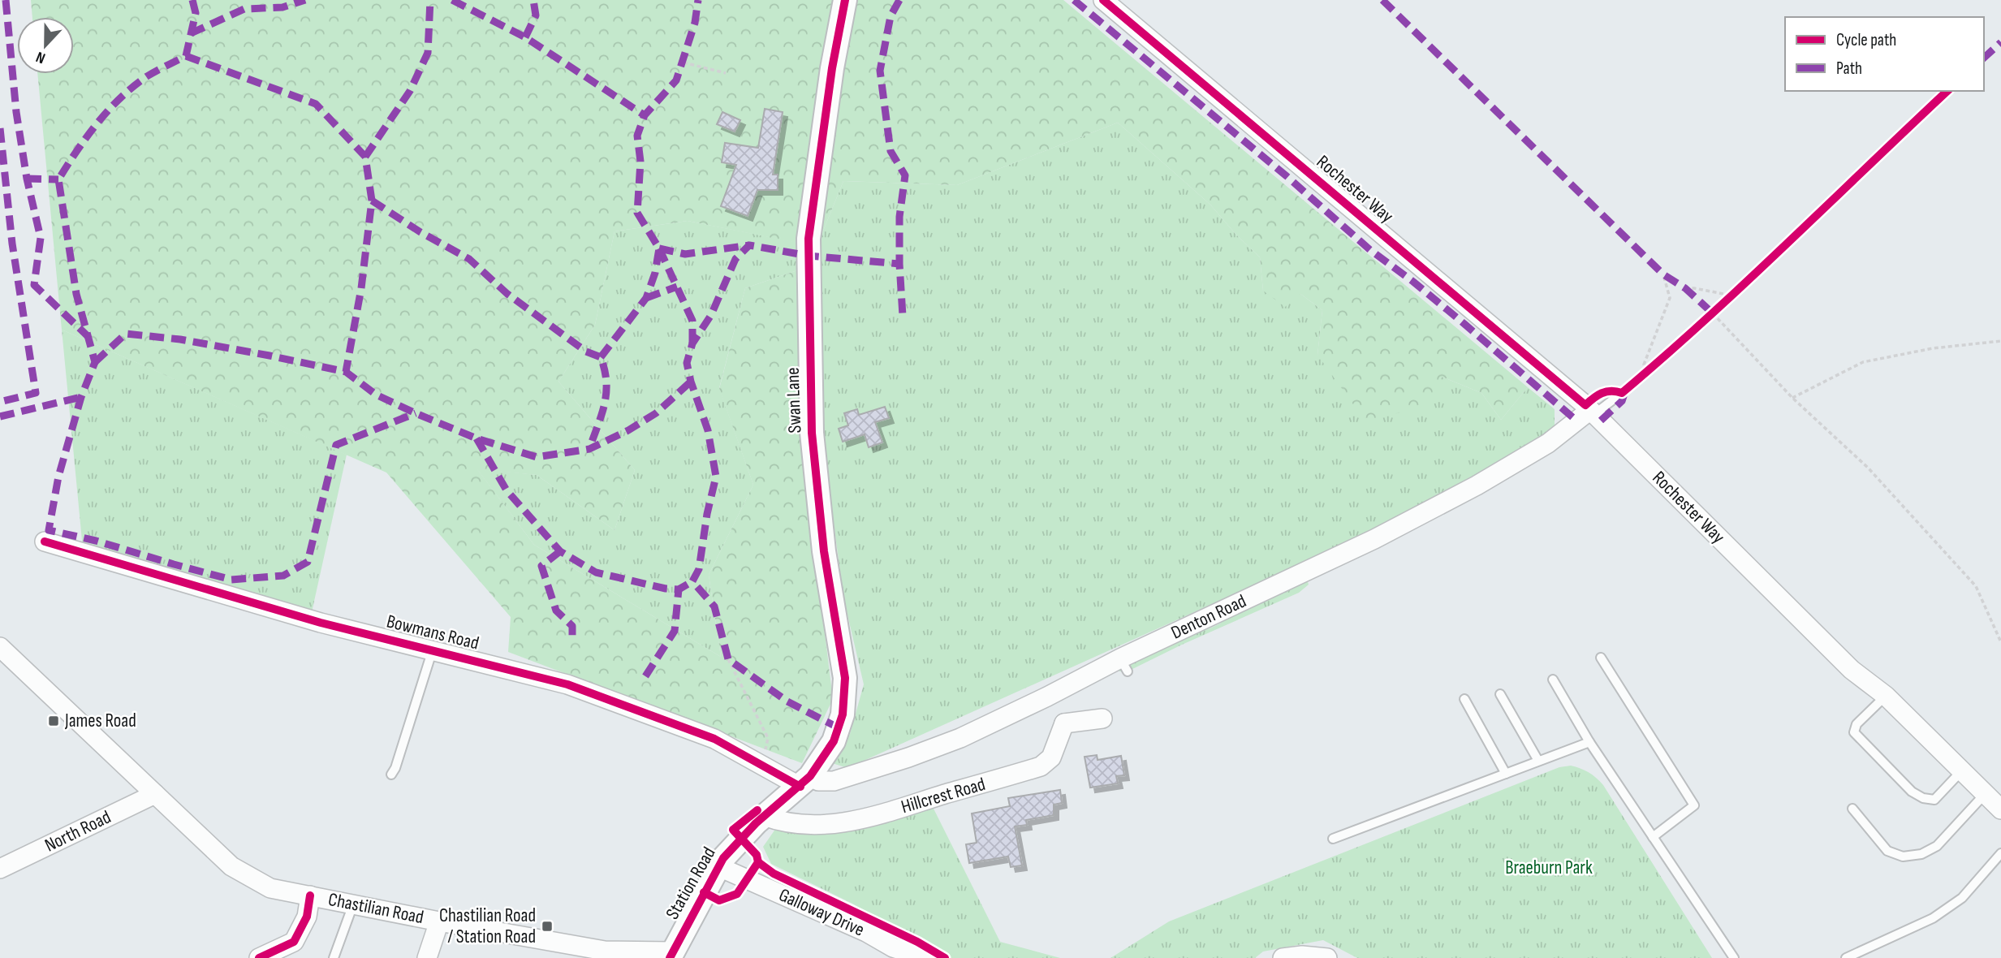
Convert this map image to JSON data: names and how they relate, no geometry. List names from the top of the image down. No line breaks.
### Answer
{"streets":{"street":["Rochester Way","Swan Lane","Denton Road","Bowmans Road","Hillcrest Road","North Road","Station Road","Chastilian Road","Galloway Drive"]},"crossings":[["Rochester Way","Denton Road"],["Swan Lane","Denton Road"],["Swan Lane","Bowmans Road"],["Swan Lane","Station Road"],["Denton Road","Bowmans Road"],["Denton Road","Station Road"],["Bowmans Road","Station Road"],["Hillcrest Road","Station Road"],["North Road","Chastilian Road"],["Station Road","Chastilian Road"],["Station Road","Galloway Drive"]],"parks":["Braeburn Park"],"places":{"transit":["James Road","Chastilian Road / Station Road"]},"legend":["Cycle path","Path"],"north":"bottom"}
